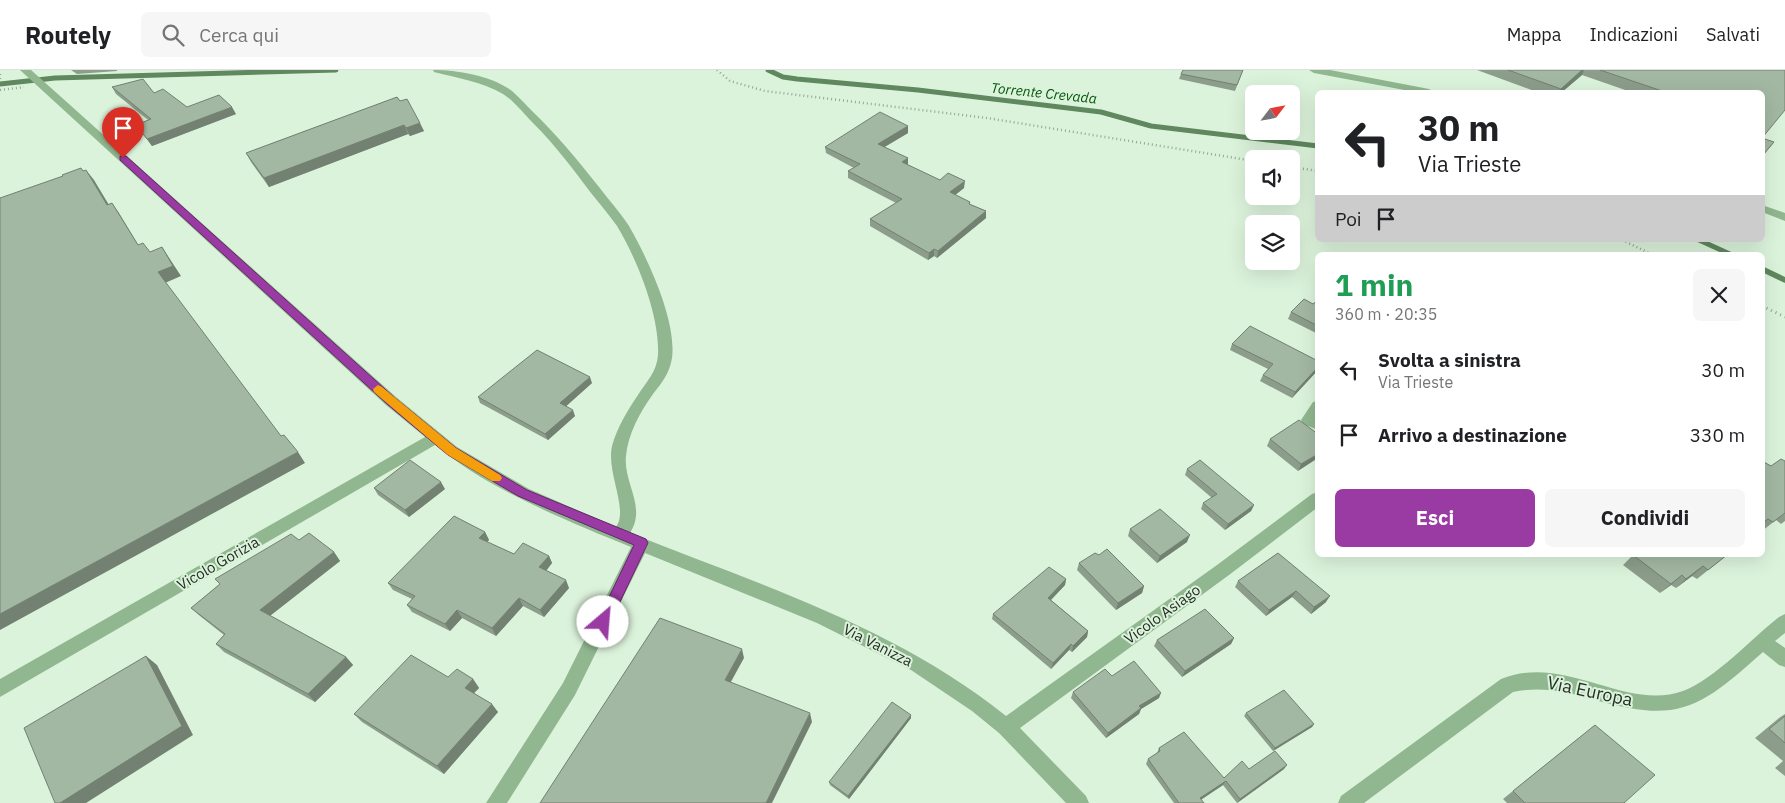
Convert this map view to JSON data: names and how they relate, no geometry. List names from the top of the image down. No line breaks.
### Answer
{"streets":{"street":["Vicolo Gorizia","Vicolo Asiago","Via Vanizza","Via Europa"]},"crossings":[["Vicolo Gorizia","Via Vanizza"],["Vicolo Asiago","Via Vanizza"]],"water":["Torrente Crevada"],"north":"top right","page":{"header":"Routely","search":"Cerca qui","nav":["Mappa","Indicazioni","Salvati"],"turn":["30 m","Via Trieste"],"then":"Poi","heading":["1 min","360 m · 20:35"],"list":[{"name":"Svolta a sinistra","note":"Via Trieste","value":"30 m"},{"name":"Arrivo a destinazione","value":"330 m"}],"buttons":["Esci","Condividi"]}}
